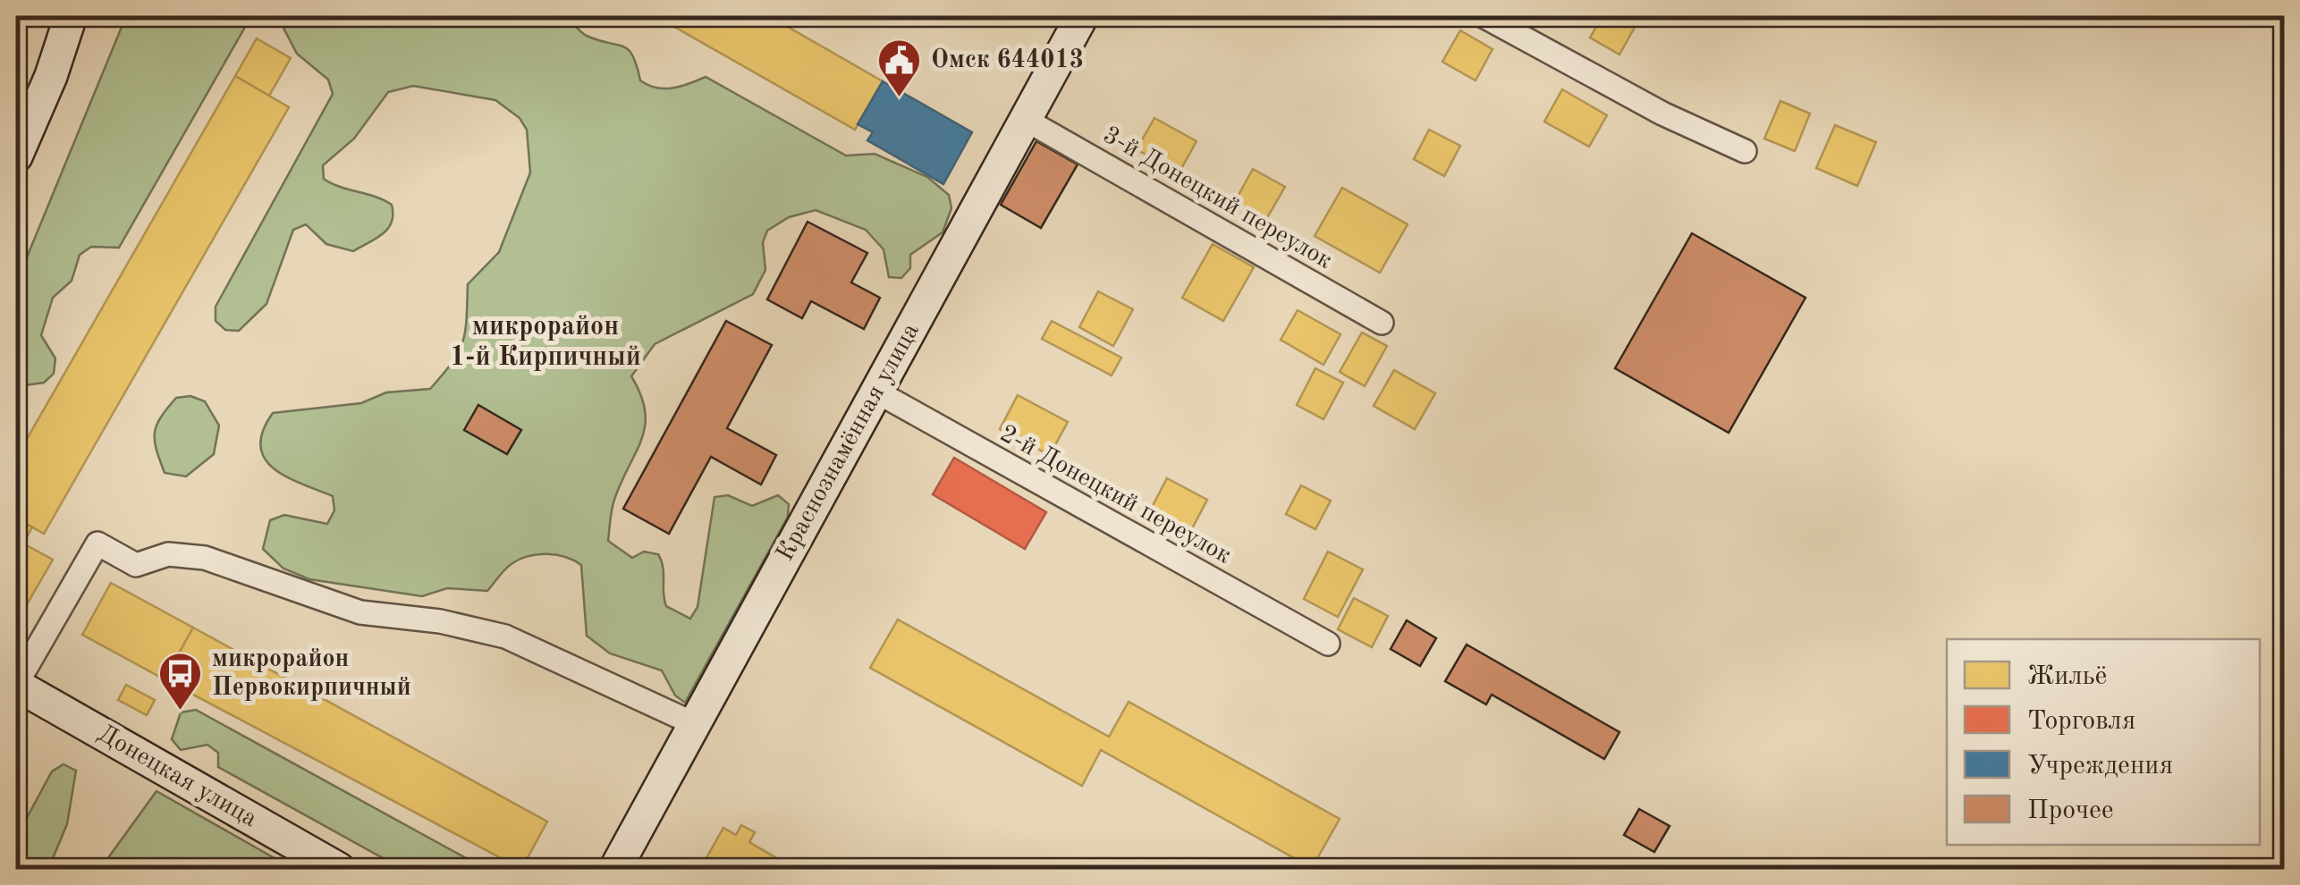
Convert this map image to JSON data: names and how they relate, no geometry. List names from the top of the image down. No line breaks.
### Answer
{"streets":{"street":["3-й Донецкий переулок","Краснознамённая улица","2-й Донецкий переулок","Донецкая улица"]},"crossings":[["3-й Донецкий переулок","Краснознамённая улица"],["Краснознамённая улица","2-й Донецкий переулок"]],"districts":["микрорайон 1-й Кирпичный"],"places":{"public building":["Омск 644013"],"bus stop":["микрорайон Первокирпичный"]},"legend":["Жильё","Торговля","Учреждения","Прочее"]}
